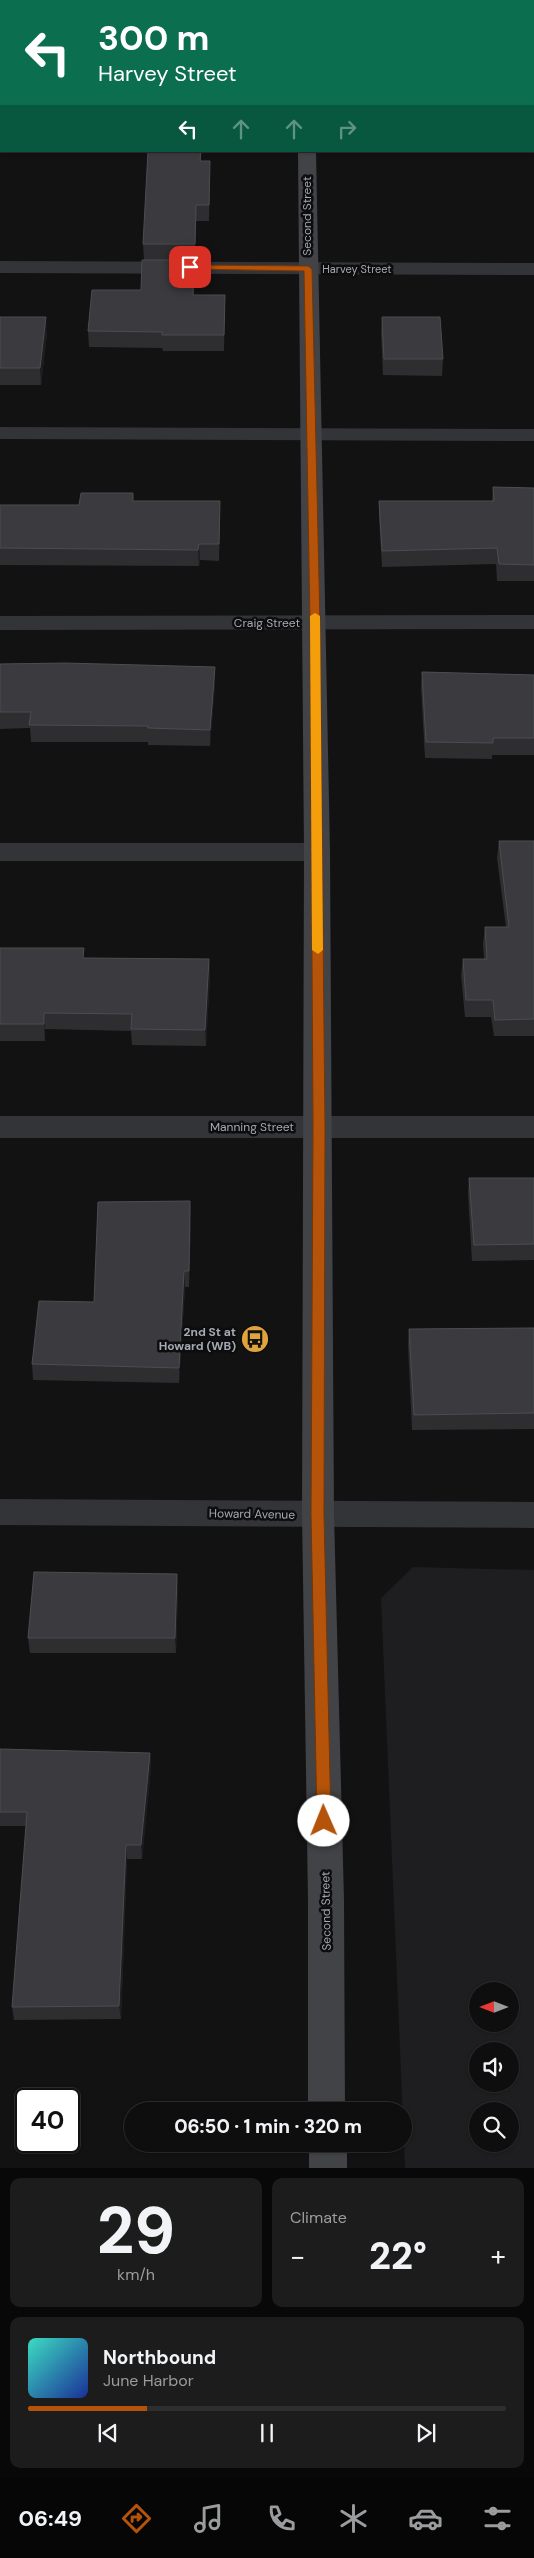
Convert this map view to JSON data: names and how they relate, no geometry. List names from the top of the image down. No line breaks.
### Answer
{"streets":{"street":["Second Street","Harvey Street","Craig Street","Manning Street","Howard Avenue"]},"crossings":[["Second Street","Harvey Street"],["Second Street","Craig Street"],["Second Street","Manning Street"],["Second Street","Howard Avenue"]],"places":{"bus stop":["2nd St at Howard (WB)"]},"north":"left","page":{"turn":["300 m","Harvey Street"],"limit":"40","trip":"06:50 · 1 min · 320 m","tile":[["29","km/h"],"Climate"],"heat":["−","22°","+"],"song":["Northbound","June Harbor"],"tabs":"06:49"}}
